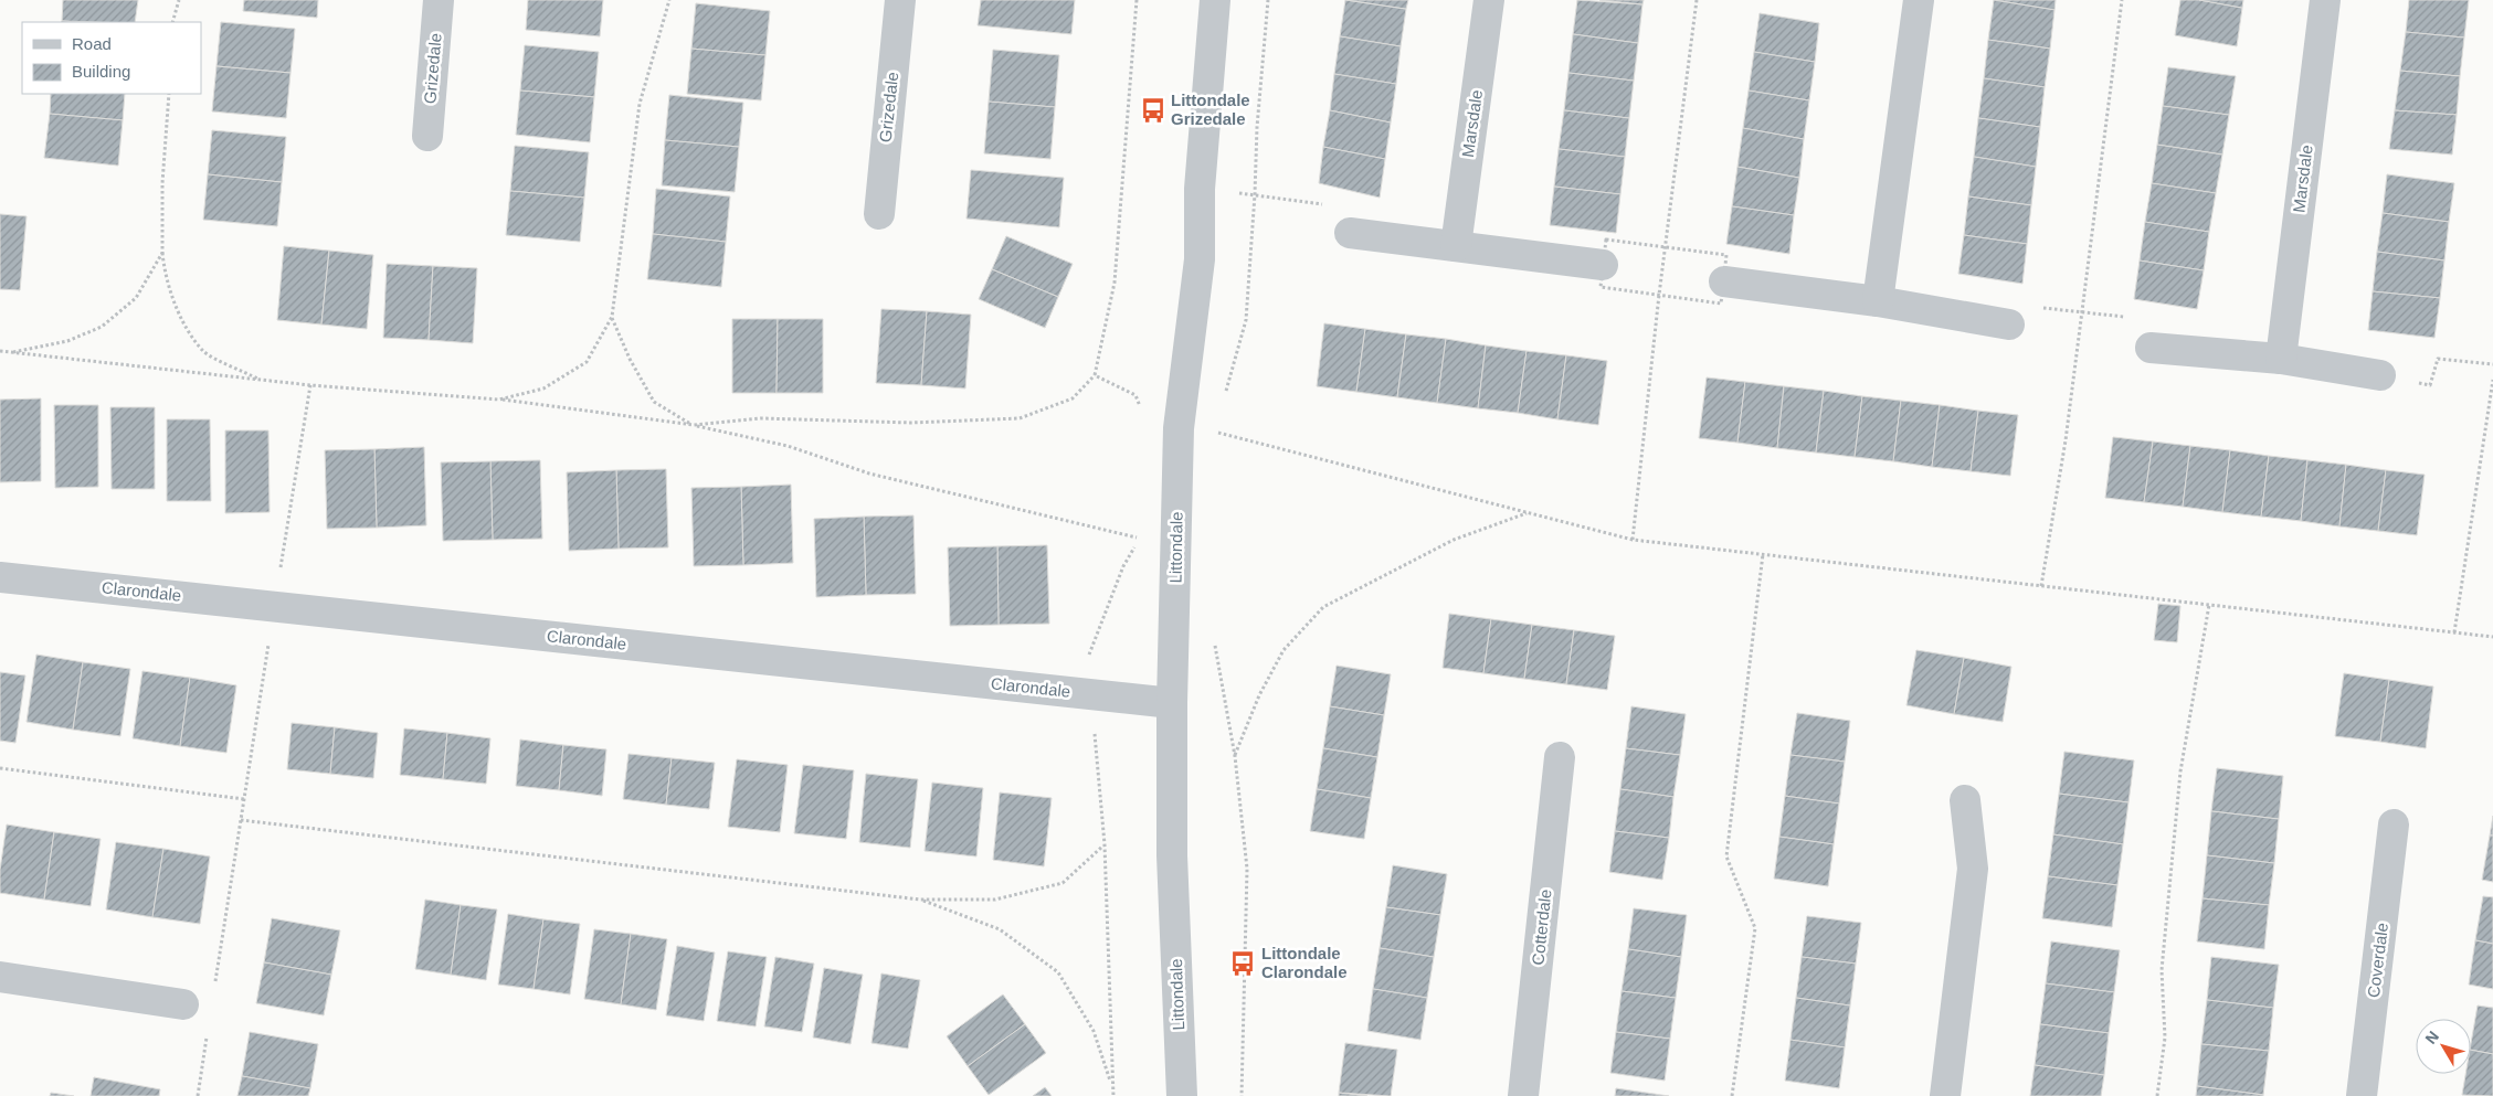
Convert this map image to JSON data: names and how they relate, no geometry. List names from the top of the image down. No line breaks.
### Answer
{"streets":{"street":["Grizedale","Marsdale","Littondale","Clarondale","Cotterdale","Coverdale"]},"crossings":[["Littondale","Clarondale"]],"places":{"bus stop":["Littondale Grizedale","Littondale Clarondale"]},"legend":["Road","Building"],"north":"top left"}
